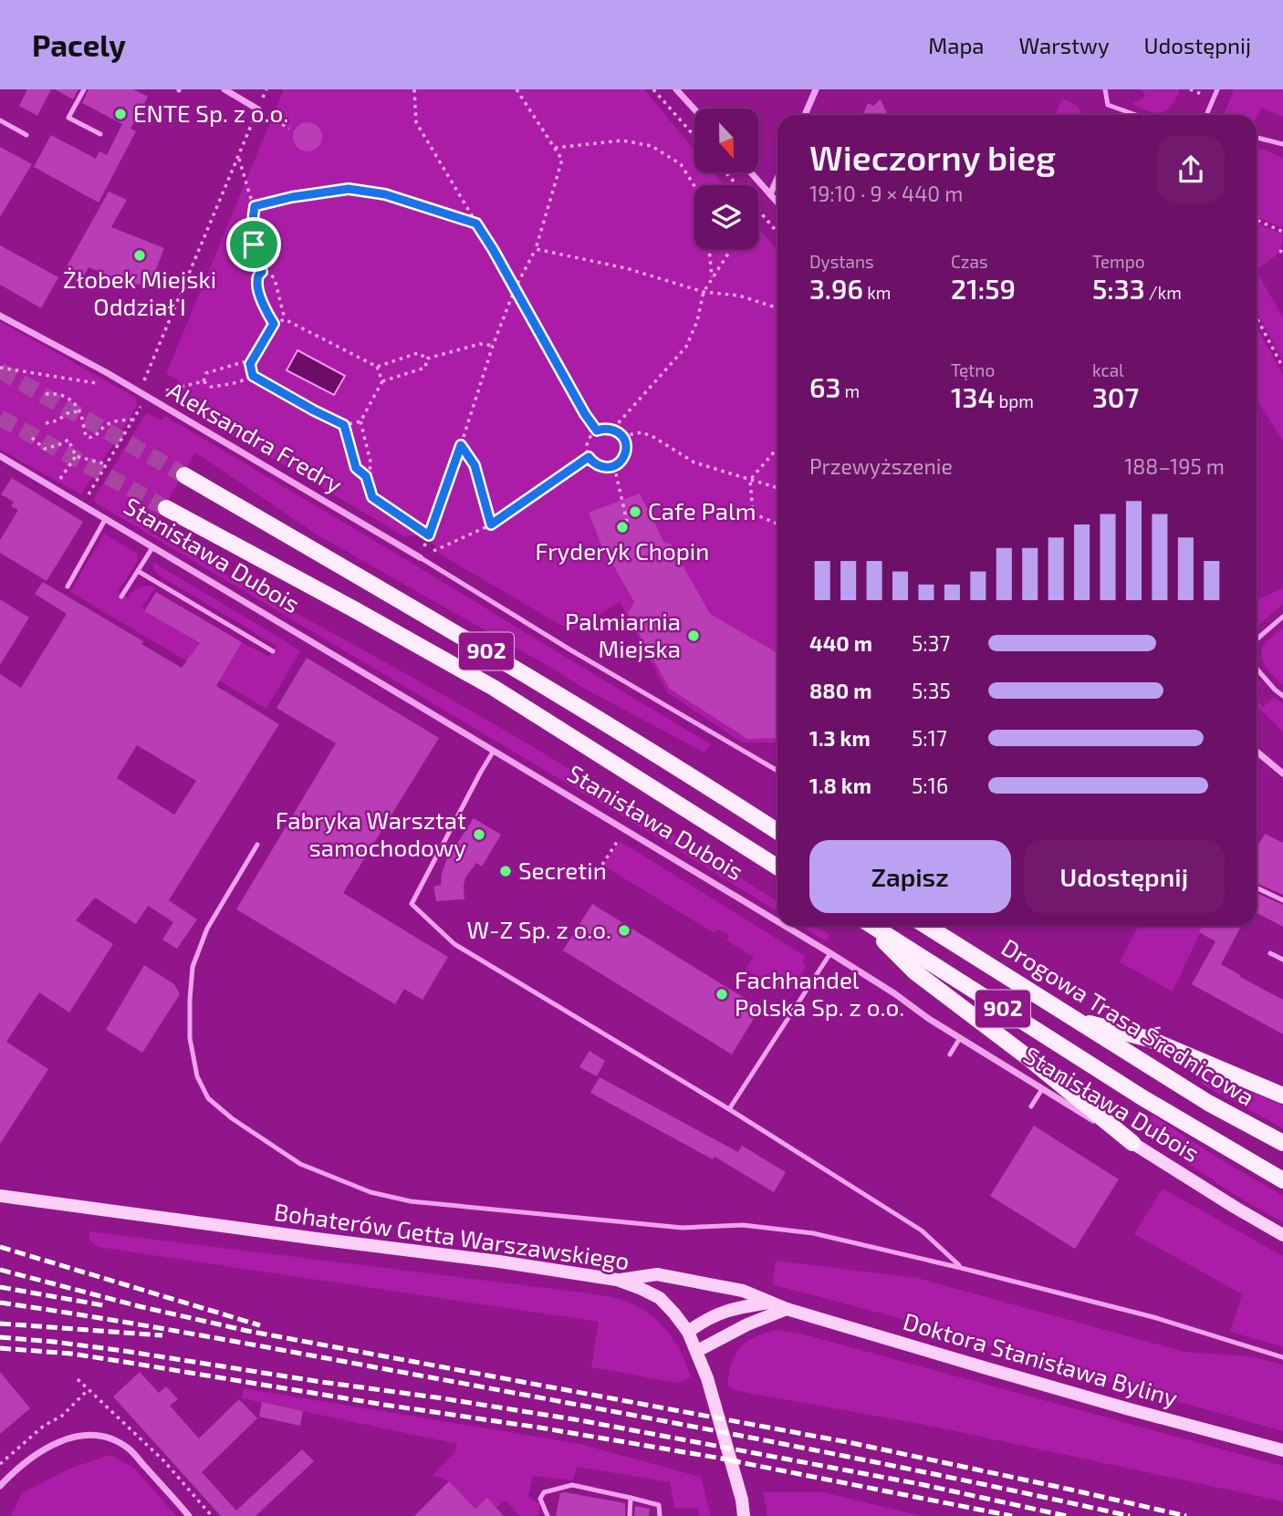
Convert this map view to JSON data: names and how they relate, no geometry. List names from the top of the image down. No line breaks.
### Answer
{"streets":{"main road":["Stanisława Dubois","902","Drogowa Trasa Średnicowa","Bohaterów Getta Warszawskiego","Doktora Stanisława Byliny"],"street":["Aleksandra Fredry"]},"crossings":[["Bohaterów Getta Warszawskiego","Doktora Stanisława Byliny"]],"places":["ENTE Sp. z o.o.","Żłobek Miejski Oddział I","Cafe Palm","Fryderyk Chopin","Palmiarnia Miejska","Fabryka Warsztat samochodowy","Secretin","W-Z Sp. z o.o.","Fachhandel Polska Sp. z o.o."],"north":"bottom","page":{"header":"Pacely","nav":["Mapa","Warstwy","Udostępnij"],"heading":["Wieczorny bieg","19:10 · 9 × 440 m"],"stats":[["Dystans","3.96 km"],["Czas","21:59"],["Tempo","5:33 /km"],["63 m"],["Tętno","134 bpm"],["kcal","307"]],"chart":["Przewyższenie","188–195 m"],"list":[{"name":"440 m","note":"5:37"},{"name":"880 m","note":"5:35"},{"name":"1.3 km","note":"5:17"},{"name":"1.8 km","note":"5:16"}],"buttons":["Zapisz","Udostępnij"]}}
